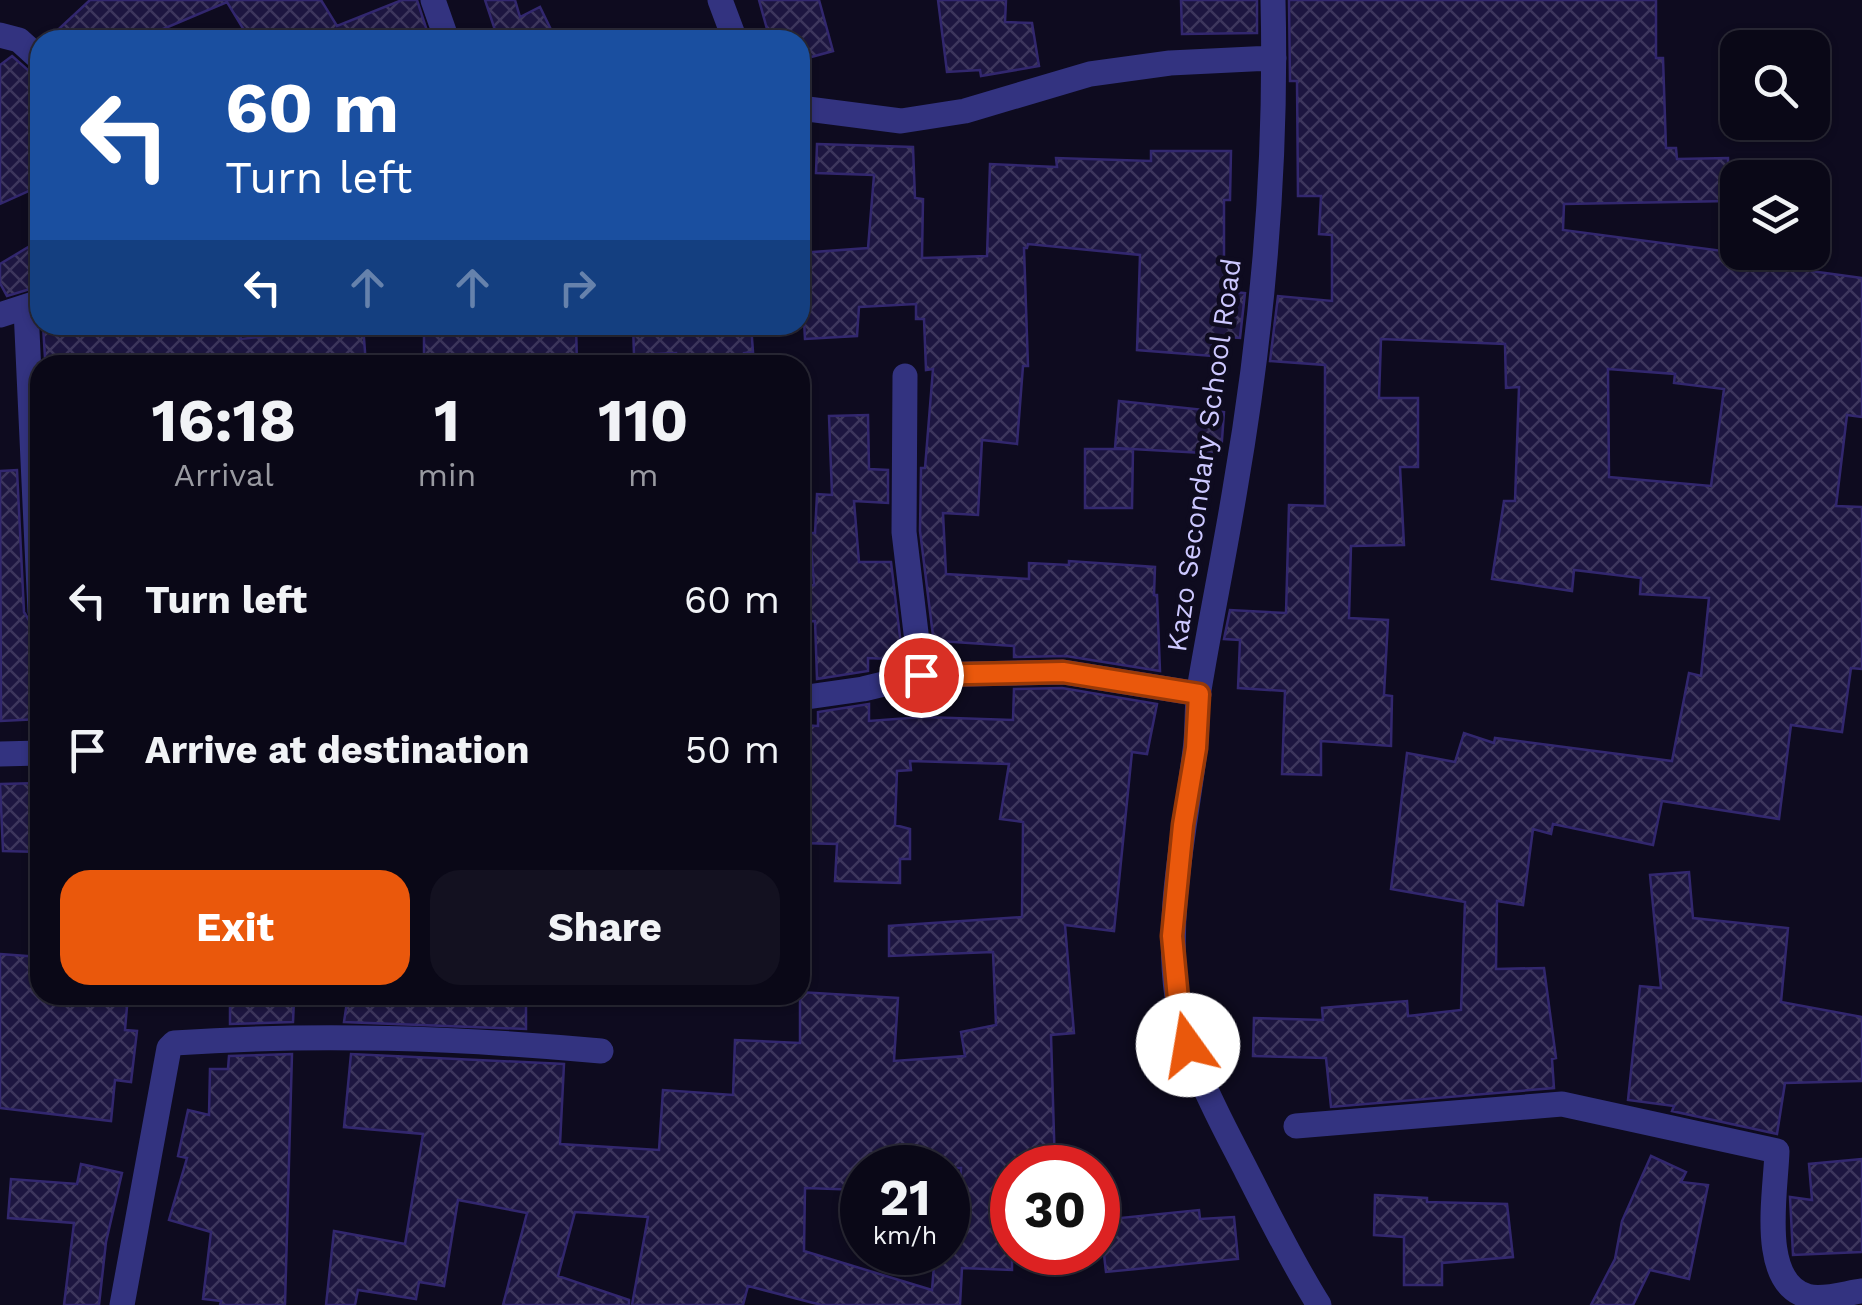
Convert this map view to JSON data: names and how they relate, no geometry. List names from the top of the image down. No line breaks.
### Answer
{"streets":{"street":["Kazo Secondary School Road"]},"page":{"turn":["60 m","Turn left"],"eta":["16:18","Arrival","1","min","110","m"],"list":[{"name":"Turn left","value":"60 m"},{"name":"Arrive at destination","value":"50 m"}],"buttons":["Exit","Share"],"speed":"21 km/h","limit":"30"}}
